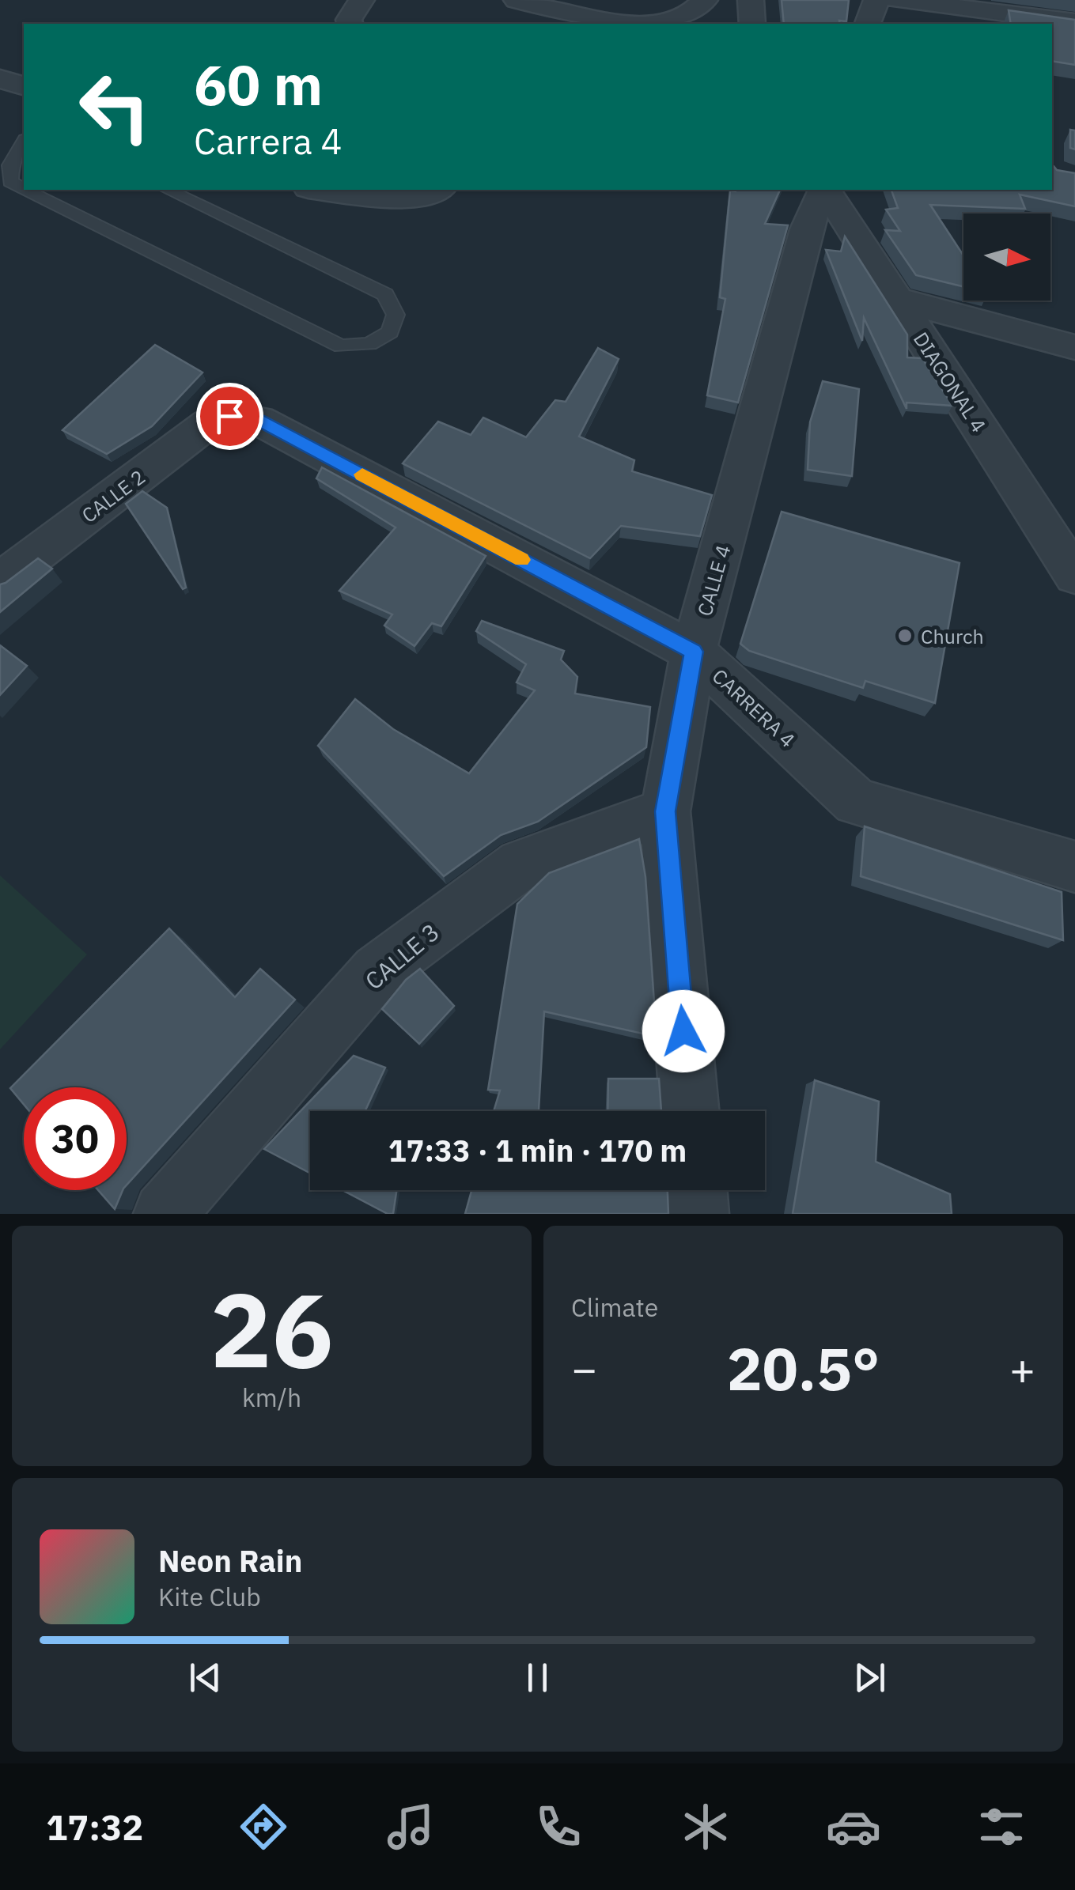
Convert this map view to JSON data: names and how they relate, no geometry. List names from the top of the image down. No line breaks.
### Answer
{"streets":{"street":["DIAGONAL 4","CALLE 2","CALLE 4","CARRERA 4","CALLE 3"]},"crossings":[["CALLE 2","CARRERA 4"],["CALLE 4","CARRERA 4"],["CALLE 4","CALLE 3"]],"places":["Church"],"north":"right","page":{"turn":["60 m","Carrera 4"],"limit":"30","trip":"17:33 · 1 min · 170 m","tile":[["26","km/h"],"Climate"],"heat":["−","20.5°","+"],"song":["Neon Rain","Kite Club"],"tabs":"17:32"}}
